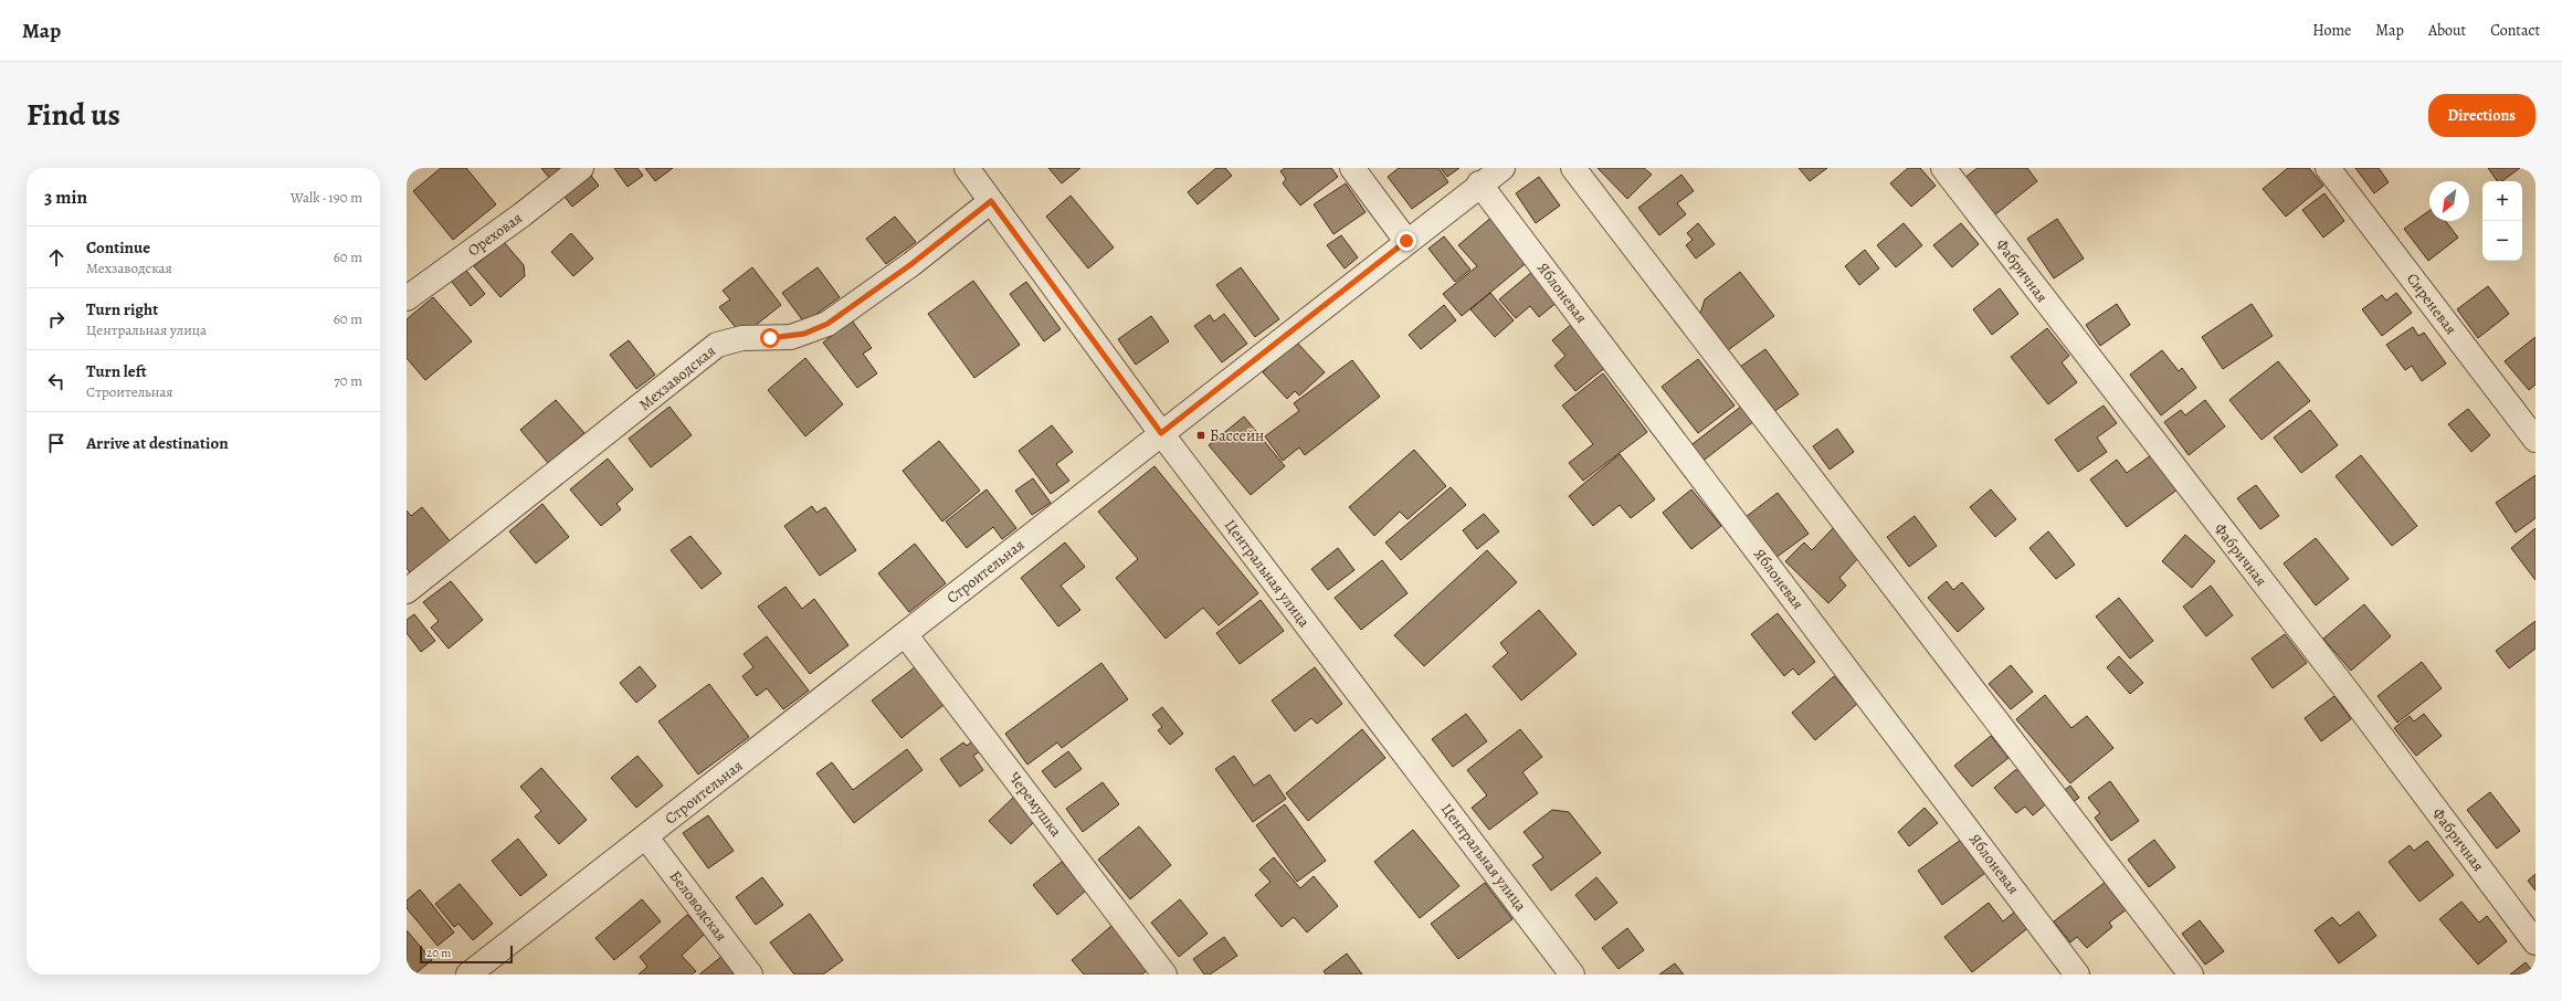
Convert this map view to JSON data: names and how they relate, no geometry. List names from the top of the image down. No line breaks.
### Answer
{"streets":{"street":["Ореховая","Фабричная","Яблоневая","Сиреневая","Мехзаводская","Строительная","Центральная улица","Черемушка","Беловодская"]},"crossings":[["Яблоневая","Строительная"],["Мехзаводская","Центральная улица"],["Строительная","Центральная улица"],["Строительная","Черемушка"],["Строительная","Беловодская"]],"places":{"transit":["Бассейн"]},"scale_bar":"20 m","north":"bottom left","page":{"header":"Map","nav":["Home","Map","About","Contact"],"title":"Find us","buttons":"Directions","heading":["3 min","Walk · 190 m"],"map_buttons":["+","−"],"list":[["Continue","Мехзаводская","60 m"],["Turn right","Центральная улица","60 m"],["Turn left","Строительная","70 m"],"Arrive at destination"],"scale":"20 m"}}
